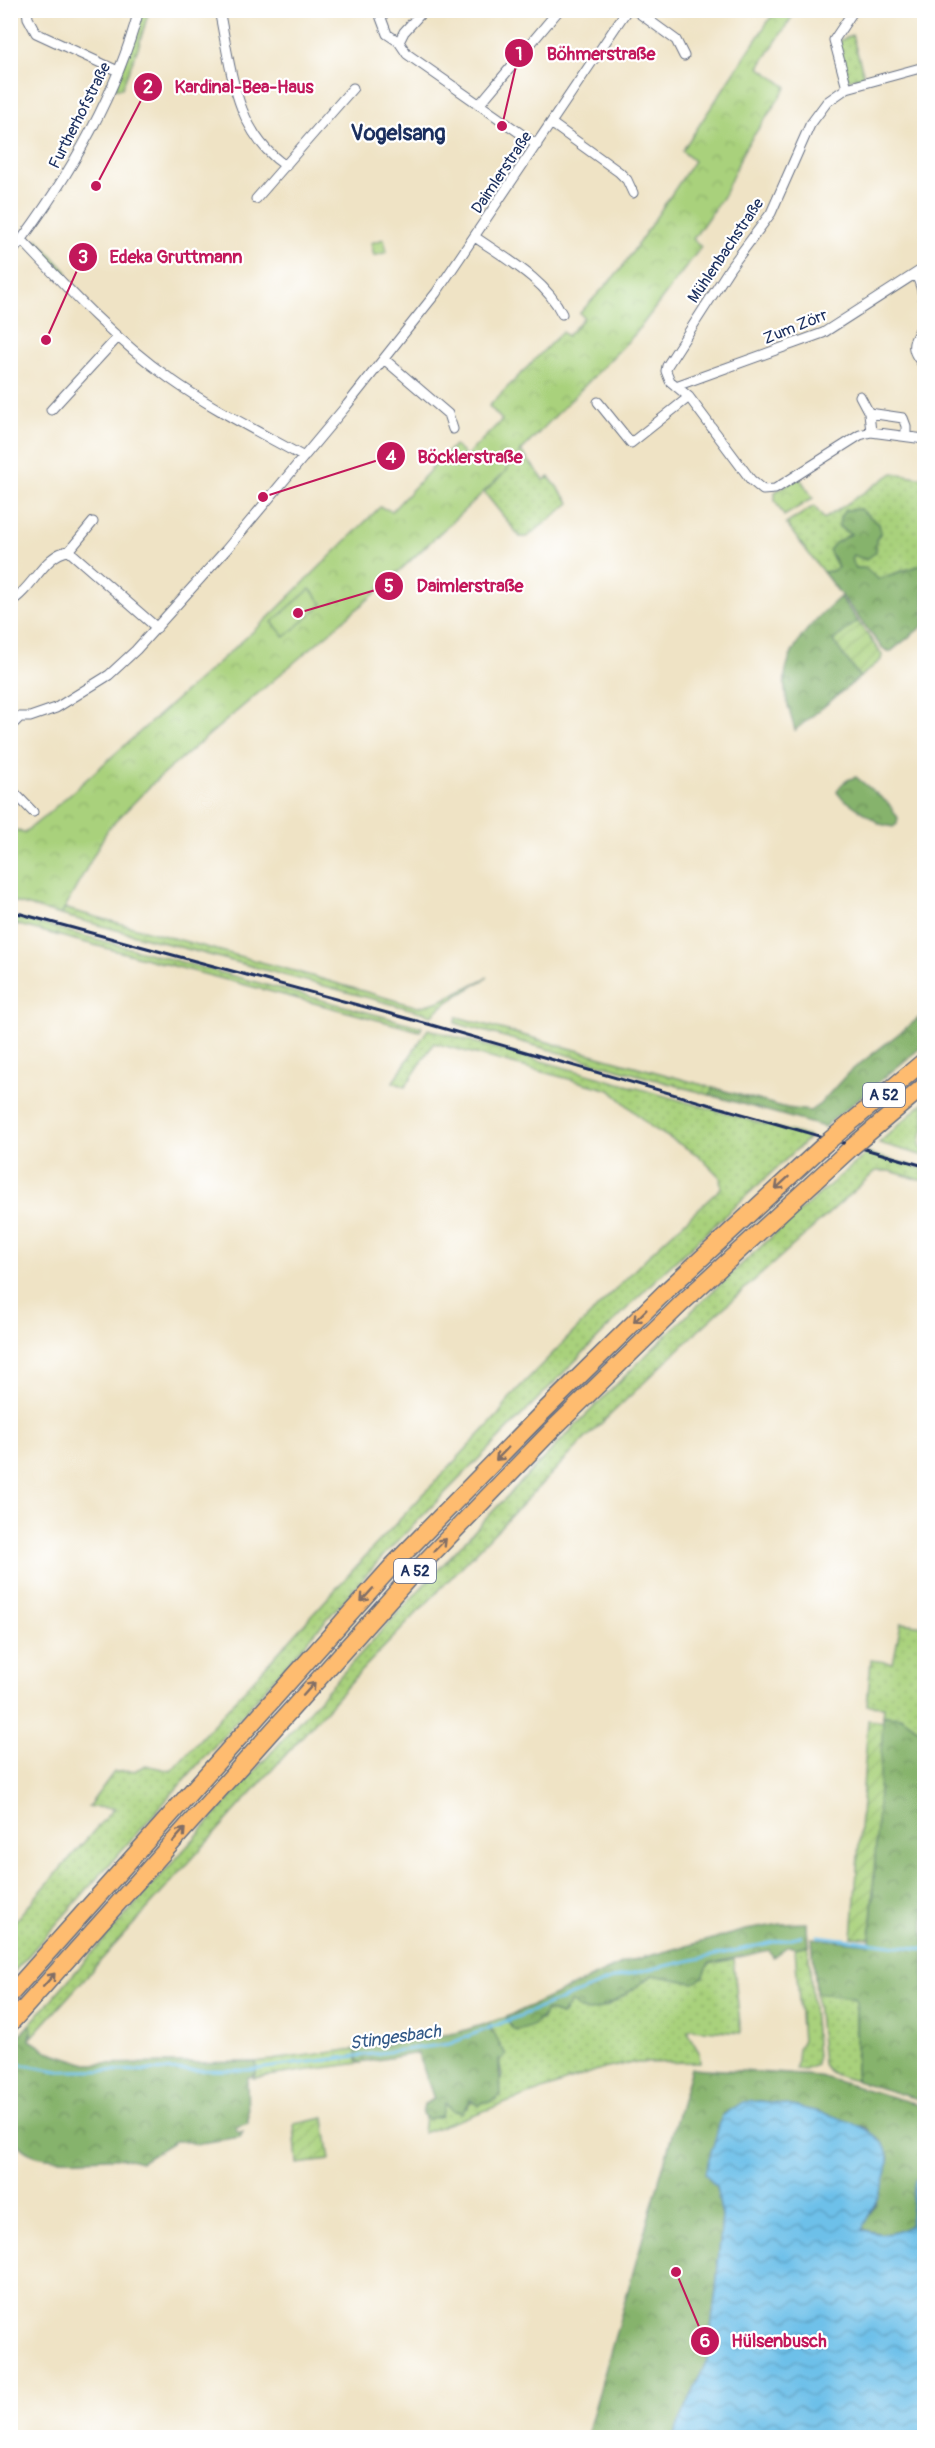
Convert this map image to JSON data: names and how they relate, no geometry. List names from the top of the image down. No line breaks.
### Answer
{"streets":{"highway":["A 52"],"street":["Furtherhofstraße","Daimlerstraße","Mühlenbachstraße","Zum Zörr"]},"crossings":[["Mühlenbachstraße","Zum Zörr"]],"districts":["Vogelsang"],"water":["Stingesbach"],"places":["Böhmerstraße","Kardinal-Bea-Haus","Edeka Gruttmann","Böcklerstraße","Daimlerstraße","Hülsenbusch"]}
